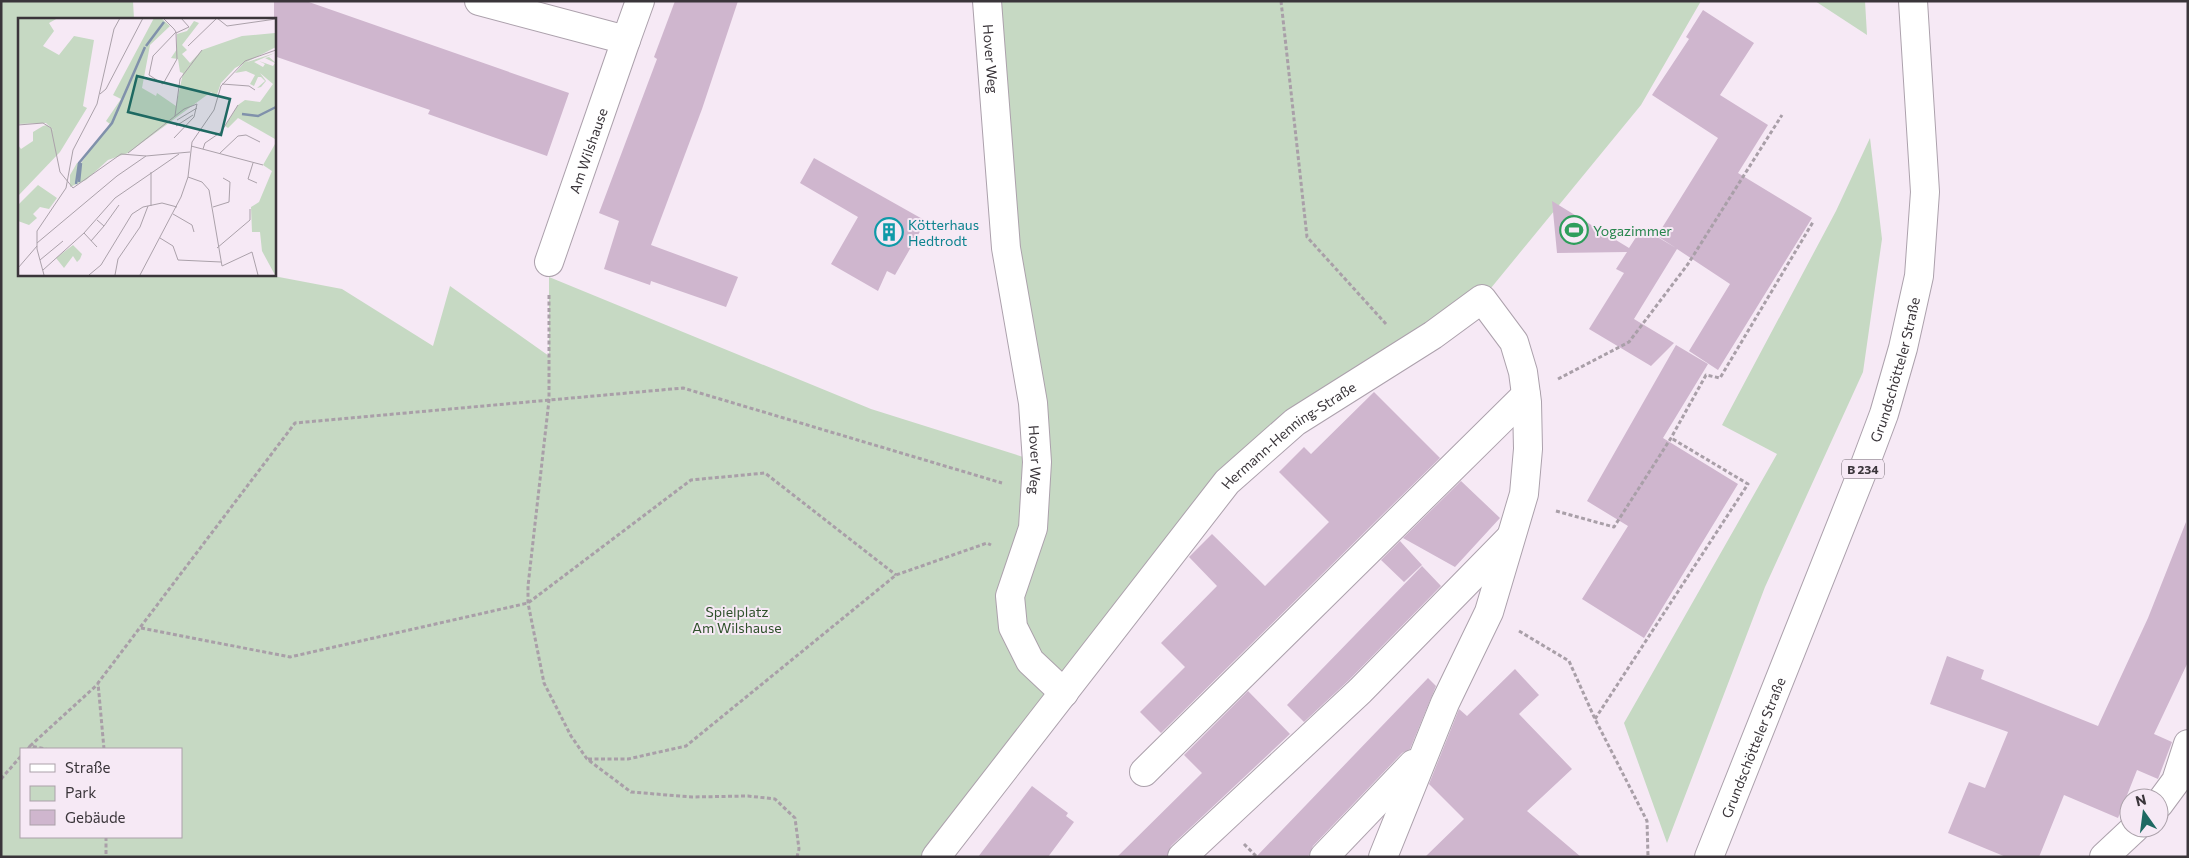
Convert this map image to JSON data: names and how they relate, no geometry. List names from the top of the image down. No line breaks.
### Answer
{"streets":{"street":["Hover Weg","Am Wilshause","Grundschötteler Straße","Hermann-Henning-Straße","B 234"]},"crossings":[["Hover Weg","Hermann-Henning-Straße"]],"parks":["Spielplatz Am Wilshause"],"places":{"sports":["Yogazimmer"],"building":["Kötterhaus Hedtrodt"]},"legend":["Straße","Park","Gebäude"],"north":"top"}
